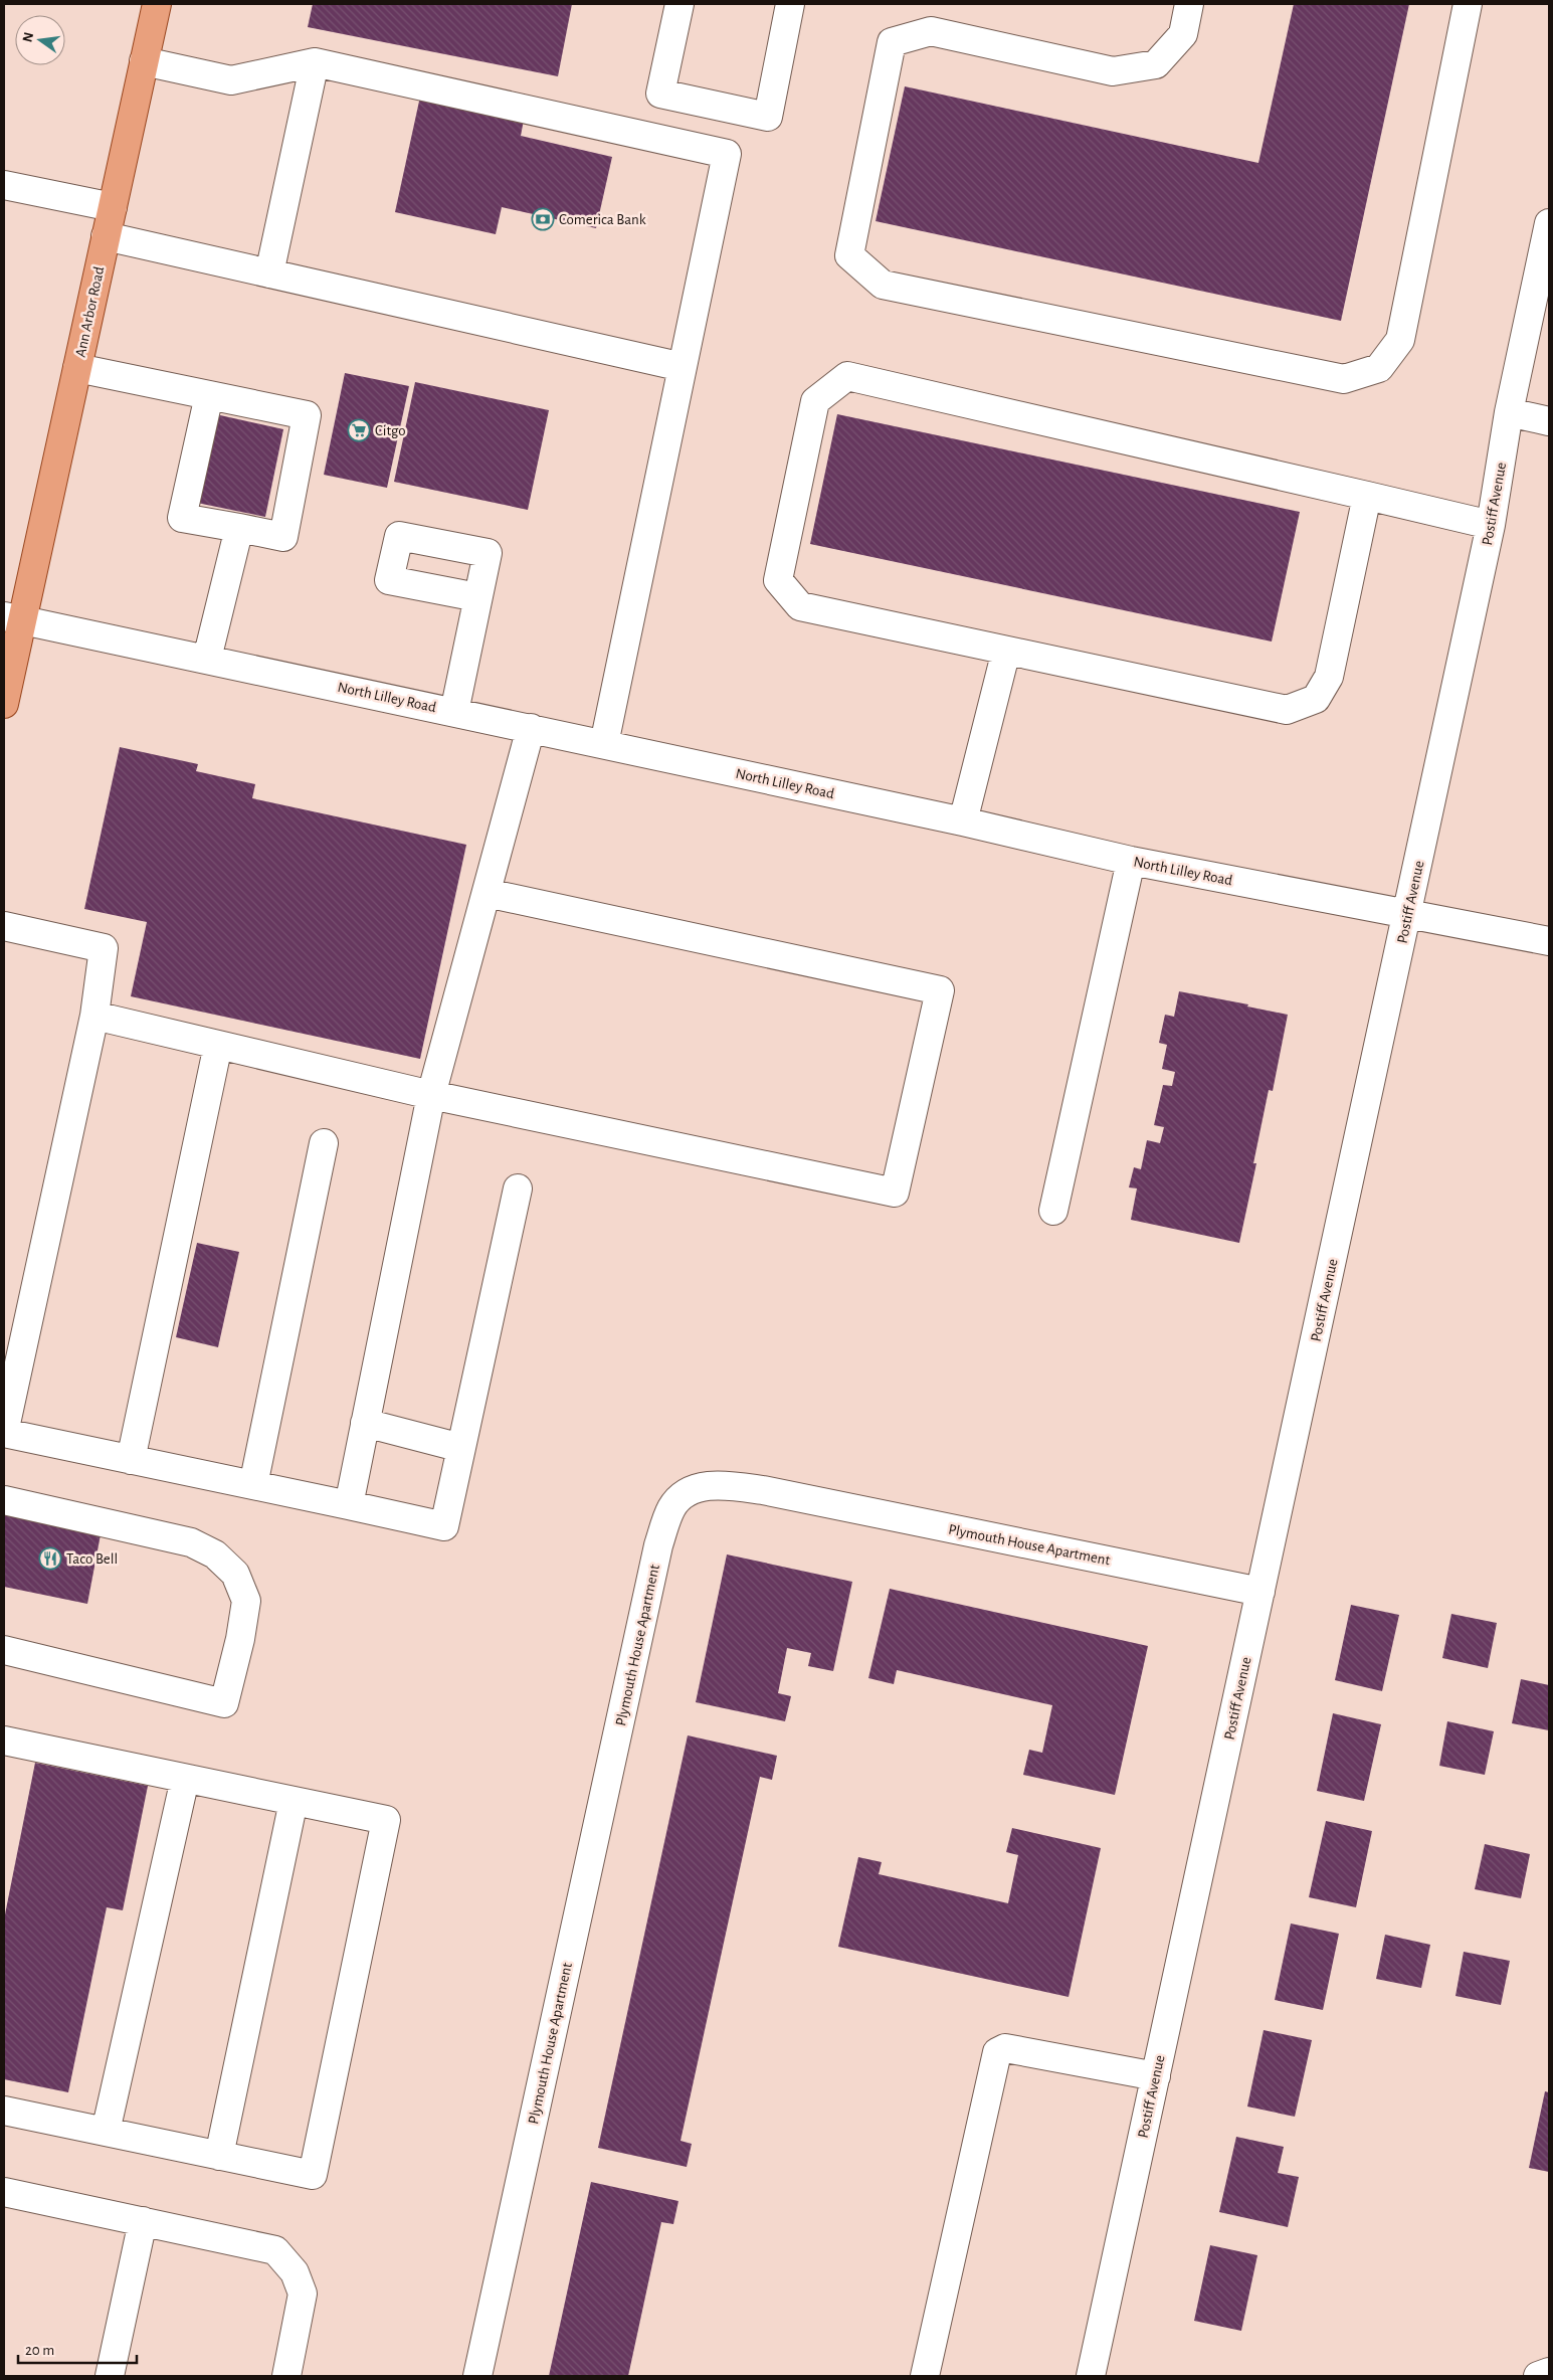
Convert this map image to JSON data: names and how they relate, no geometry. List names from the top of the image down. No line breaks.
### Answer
{"streets":{"main road":["Ann Arbor Road"],"street":["Postiff Avenue","North Lilley Road","Plymouth House Apartment"]},"crossings":[["Ann Arbor Road","North Lilley Road"],["Postiff Avenue","North Lilley Road"],["Postiff Avenue","Plymouth House Apartment"]],"places":{"bank":["Comerica Bank"],"supermarket":["Citgo"],"restaurant":["Taco Bell"]},"scale_bar":"20 m","north":"left"}
